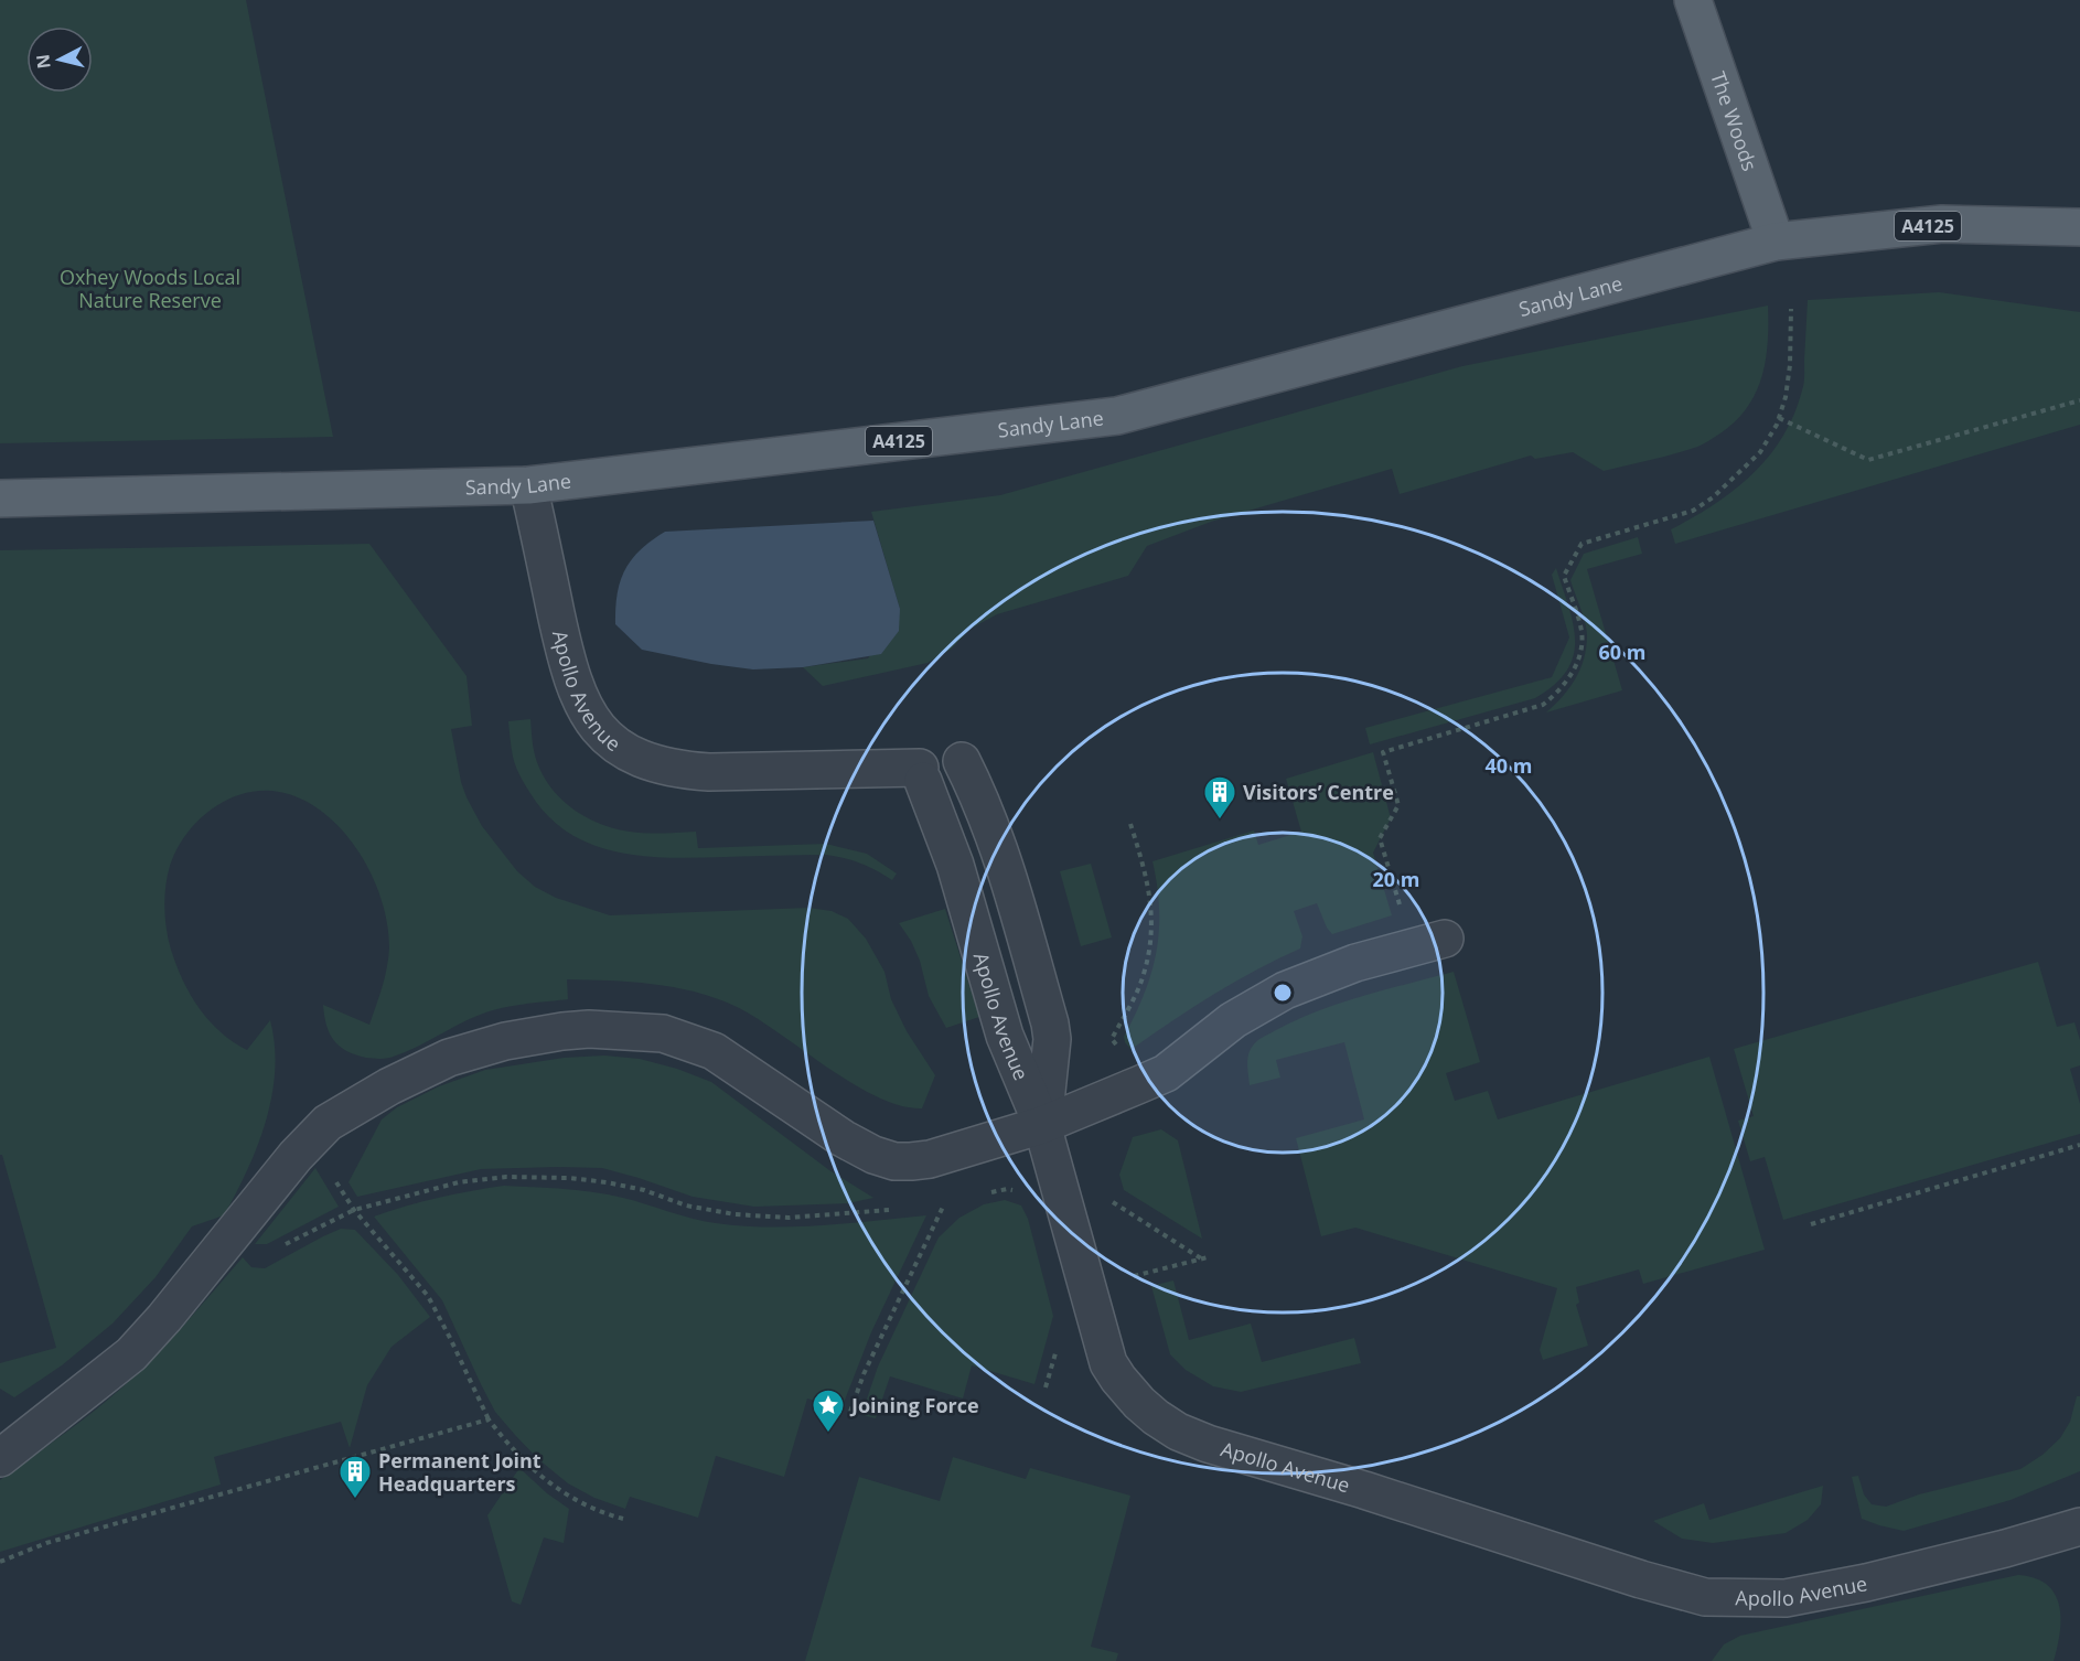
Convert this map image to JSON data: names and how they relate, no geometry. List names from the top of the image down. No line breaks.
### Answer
{"streets":{"main road":["The Woods","A4125","Sandy Lane"],"lane":["Apollo Avenue"]},"crossings":[["The Woods","Sandy Lane"],["Sandy Lane","Apollo Avenue"]],"parks":["Oxhey Woods Local Nature Reserve"],"places":{"building":["Visitors’ Centre","Permanent Joint Headquarters"],"place":["Joining Force"]},"north":"left","rings":["60 m","40 m","20 m"]}
